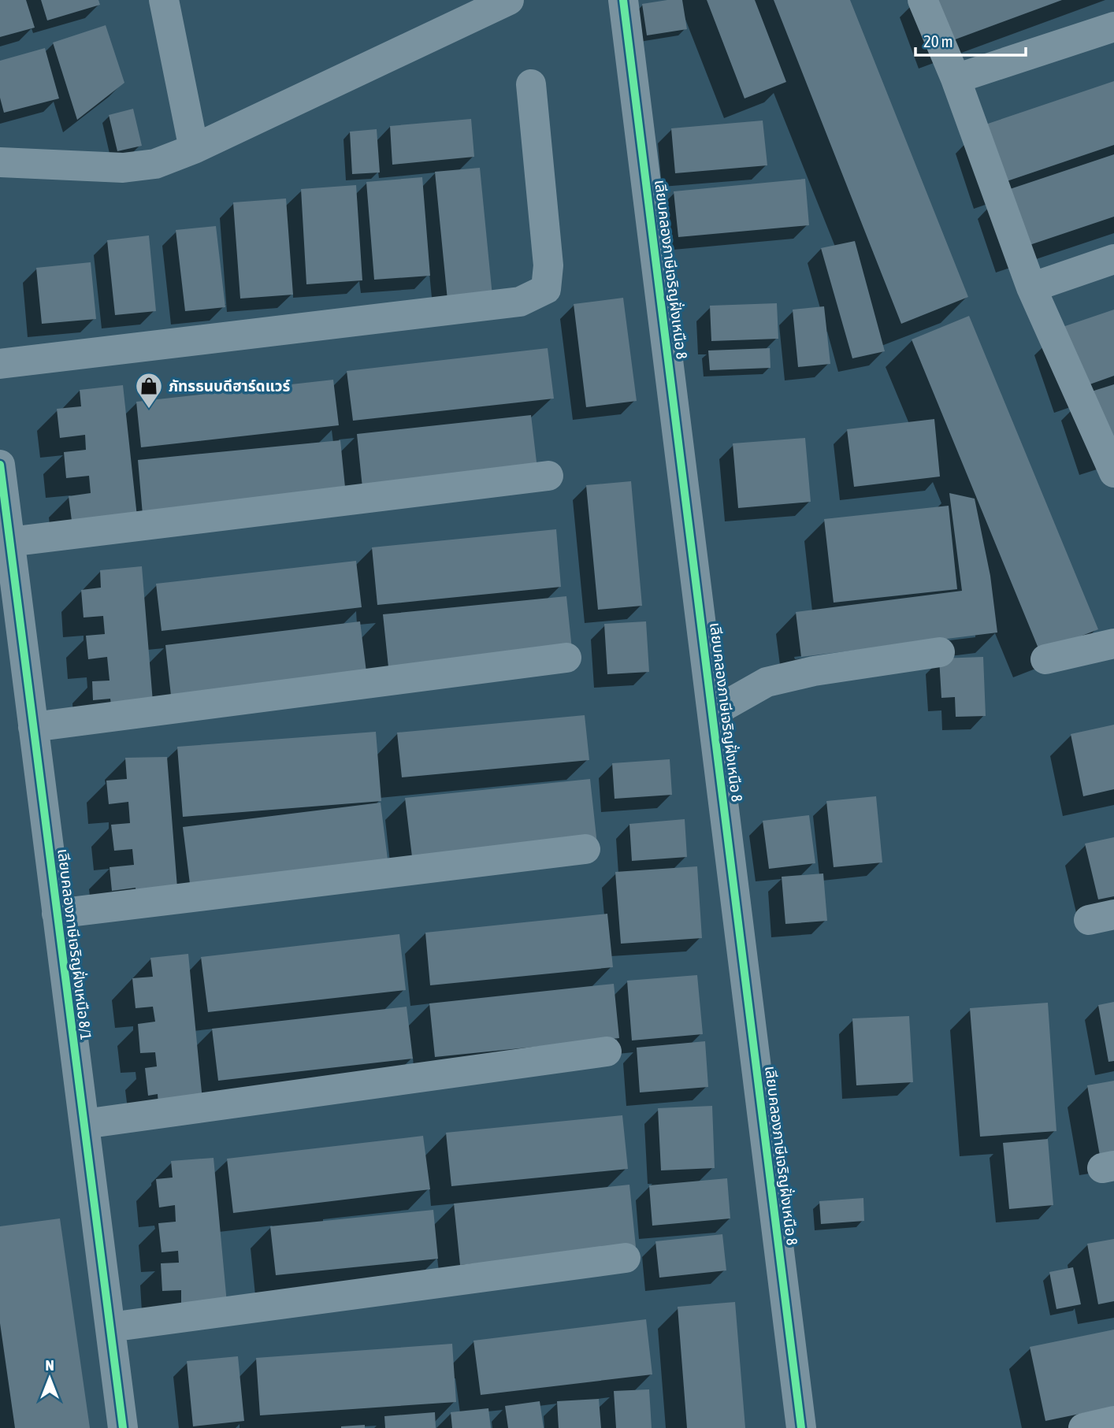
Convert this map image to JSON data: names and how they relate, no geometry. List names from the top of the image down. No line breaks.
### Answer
{"streets":{"street":["เลียบคลองภาษีเจริญฝั่งเหนือ 8","เลียบคลองภาษีเจริญฝั่งเหนือ 8/1"]},"places":{"shop":["ภัทรธนบดีฮาร์ดแวร์"]},"scale_bar":"20 m","north":"top"}
